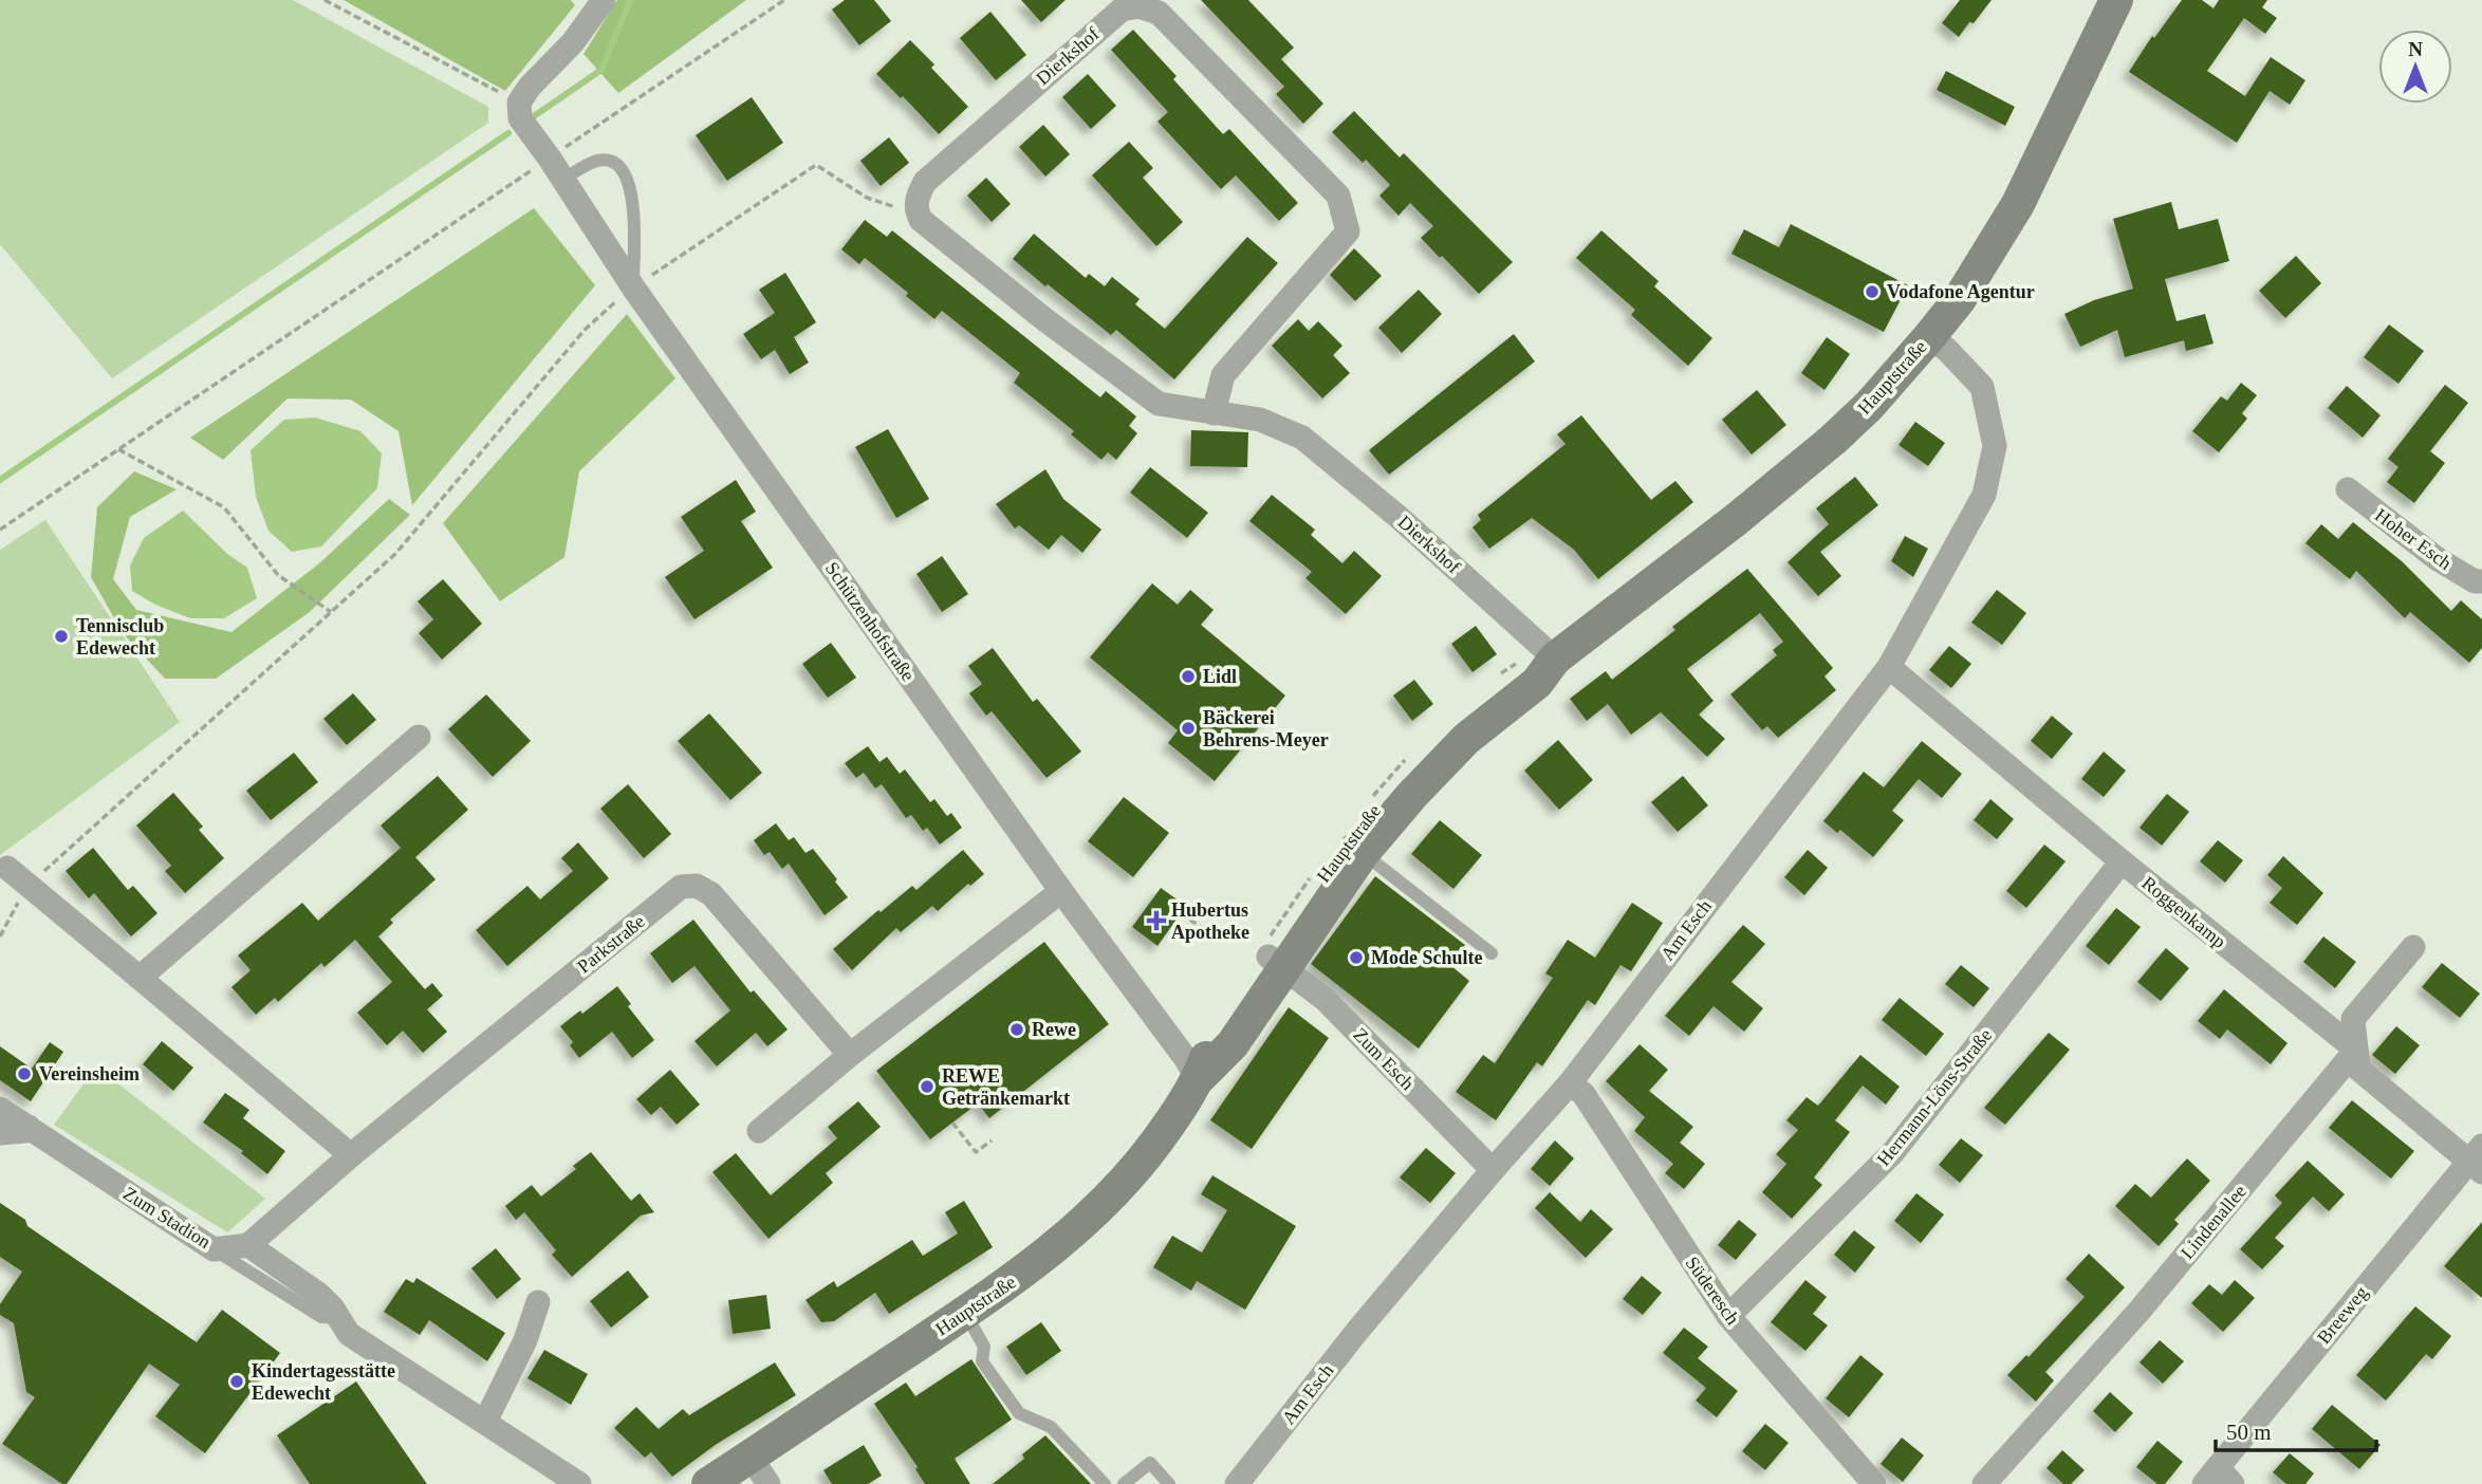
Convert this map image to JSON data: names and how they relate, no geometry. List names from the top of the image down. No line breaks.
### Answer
{"streets":{"main road":["Hauptstraße"],"street":["Dierkshof","Hoher Esch","Schützenhofstraße","Roggenkamp","Am Esch","Parkstraße","Zum Esch","Hermann-Löns-Straße","Zum Stadion","Lindenallee","Süderesch","Breeweg"]},"crossings":[["Dierkshof","Hauptstraße"],["Hauptstraße","Schützenhofstraße"],["Hauptstraße","Am Esch"],["Hauptstraße","Zum Esch"],["Roggenkamp","Am Esch"],["Roggenkamp","Hermann-Löns-Straße"],["Roggenkamp","Lindenallee"],["Roggenkamp","Breeweg"],["Am Esch","Zum Esch"],["Am Esch","Süderesch"],["Parkstraße","Zum Stadion"],["Hermann-Löns-Straße","Süderesch"]],"places":{"other":["Vodafone Agentur","Tennisclub Edewecht","Lidl","Bäckerei Behrens-Meyer","Mode Schulte","Rewe","Vereinsheim","REWE Getränkemarkt","Kindertagesstätte Edewecht"],"health":["Hubertus Apotheke"]},"scale_bar":"50 m","north":"top"}
